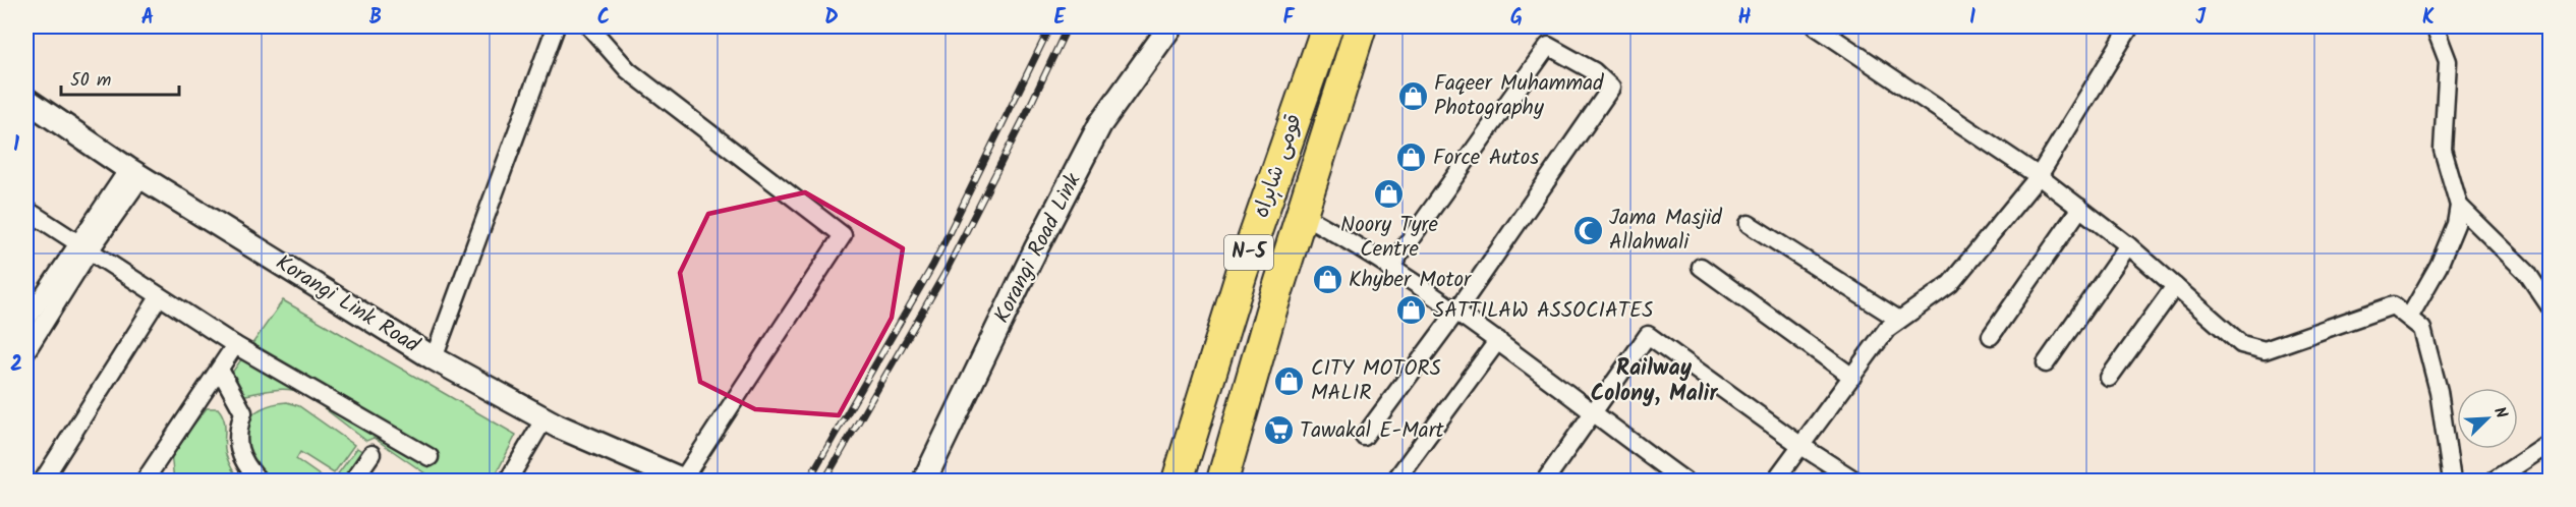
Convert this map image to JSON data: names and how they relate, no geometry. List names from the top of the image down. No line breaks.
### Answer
{"streets":{"highway":["قومی شاہراہ","N-5"],"main road":["Korangi Road Link","Korangi Link Road"]},"districts":["Railway Colony, Malir"],"places":{"shop":["Faqeer Muhammad Photography","Force Autos","Noory Tyre Centre","Khyber Motor","SATTILAW ASSOCIATES","CITY MOTORS MALIR"],"mosque":["Jama Masjid Allahwali"],"supermarket":["Tawakal E-Mart"]},"scale_bar":"50 m","north":"top right","grid":{"columns":["A","B","C","D","E","F","G","H","I","J","K"],"rows":["1","2"]}}
